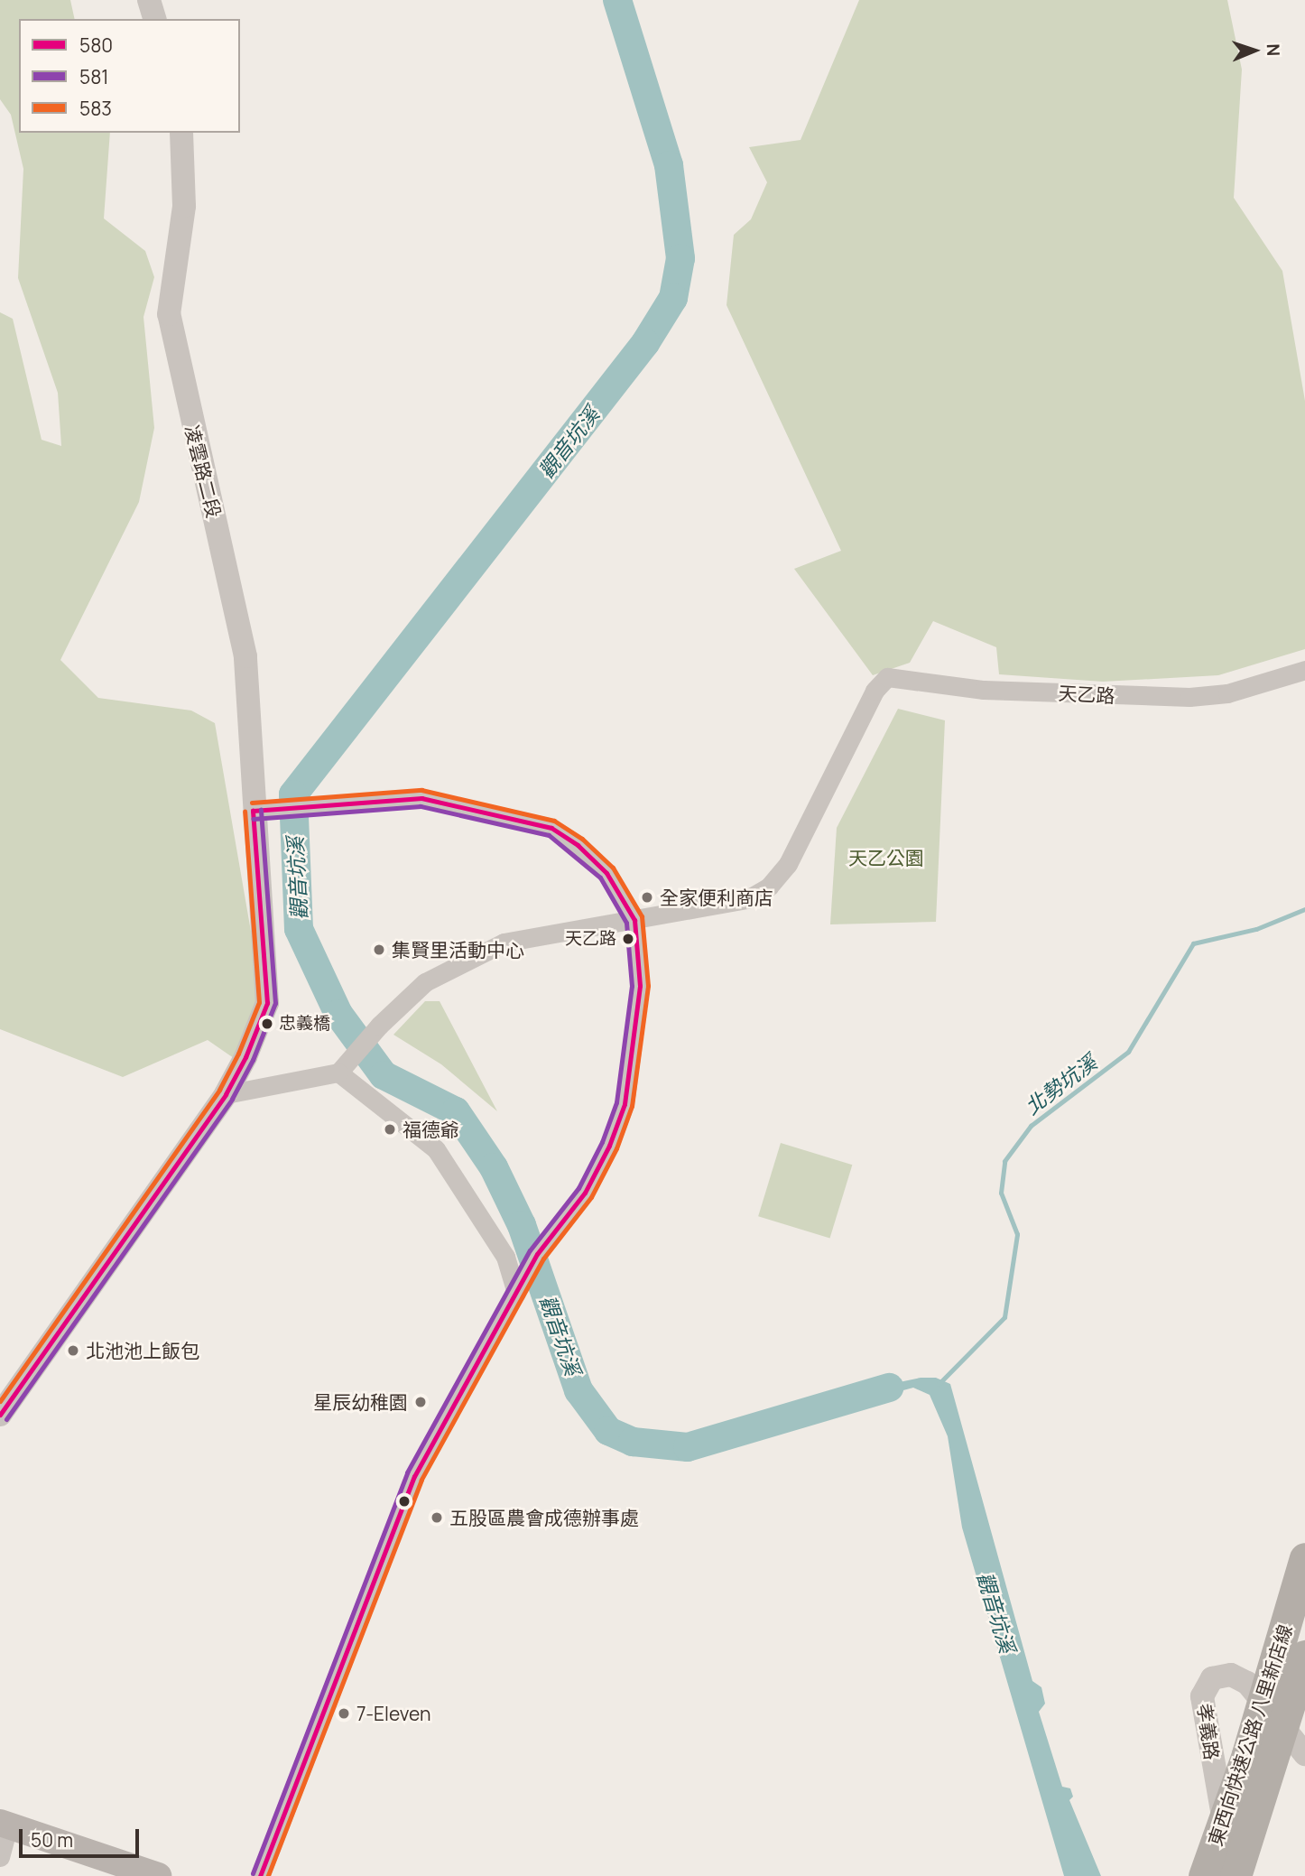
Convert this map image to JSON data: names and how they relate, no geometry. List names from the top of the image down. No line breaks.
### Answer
{"streets":{"highway":["東西向快速公路 八里新店線"],"street":["凌雲路二段","天乙路","孝義路"]},"crossings":[["孝義路","東西向快速公路 八里新店線"]],"water":["觀音坑溪","北勢坑溪"],"parks":["天乙公園"],"places":["全家便利商店","天乙路","集賢里活動中心","忠義橋","福德爺","北池池上飯包","星辰幼稚園","五股區農會成德辦事處","7-Eleven"],"lines":["transit line 583","transit line 580","transit line 581"],"legend":["580","581","583"],"scale_bar":"50 m","north":"right"}
